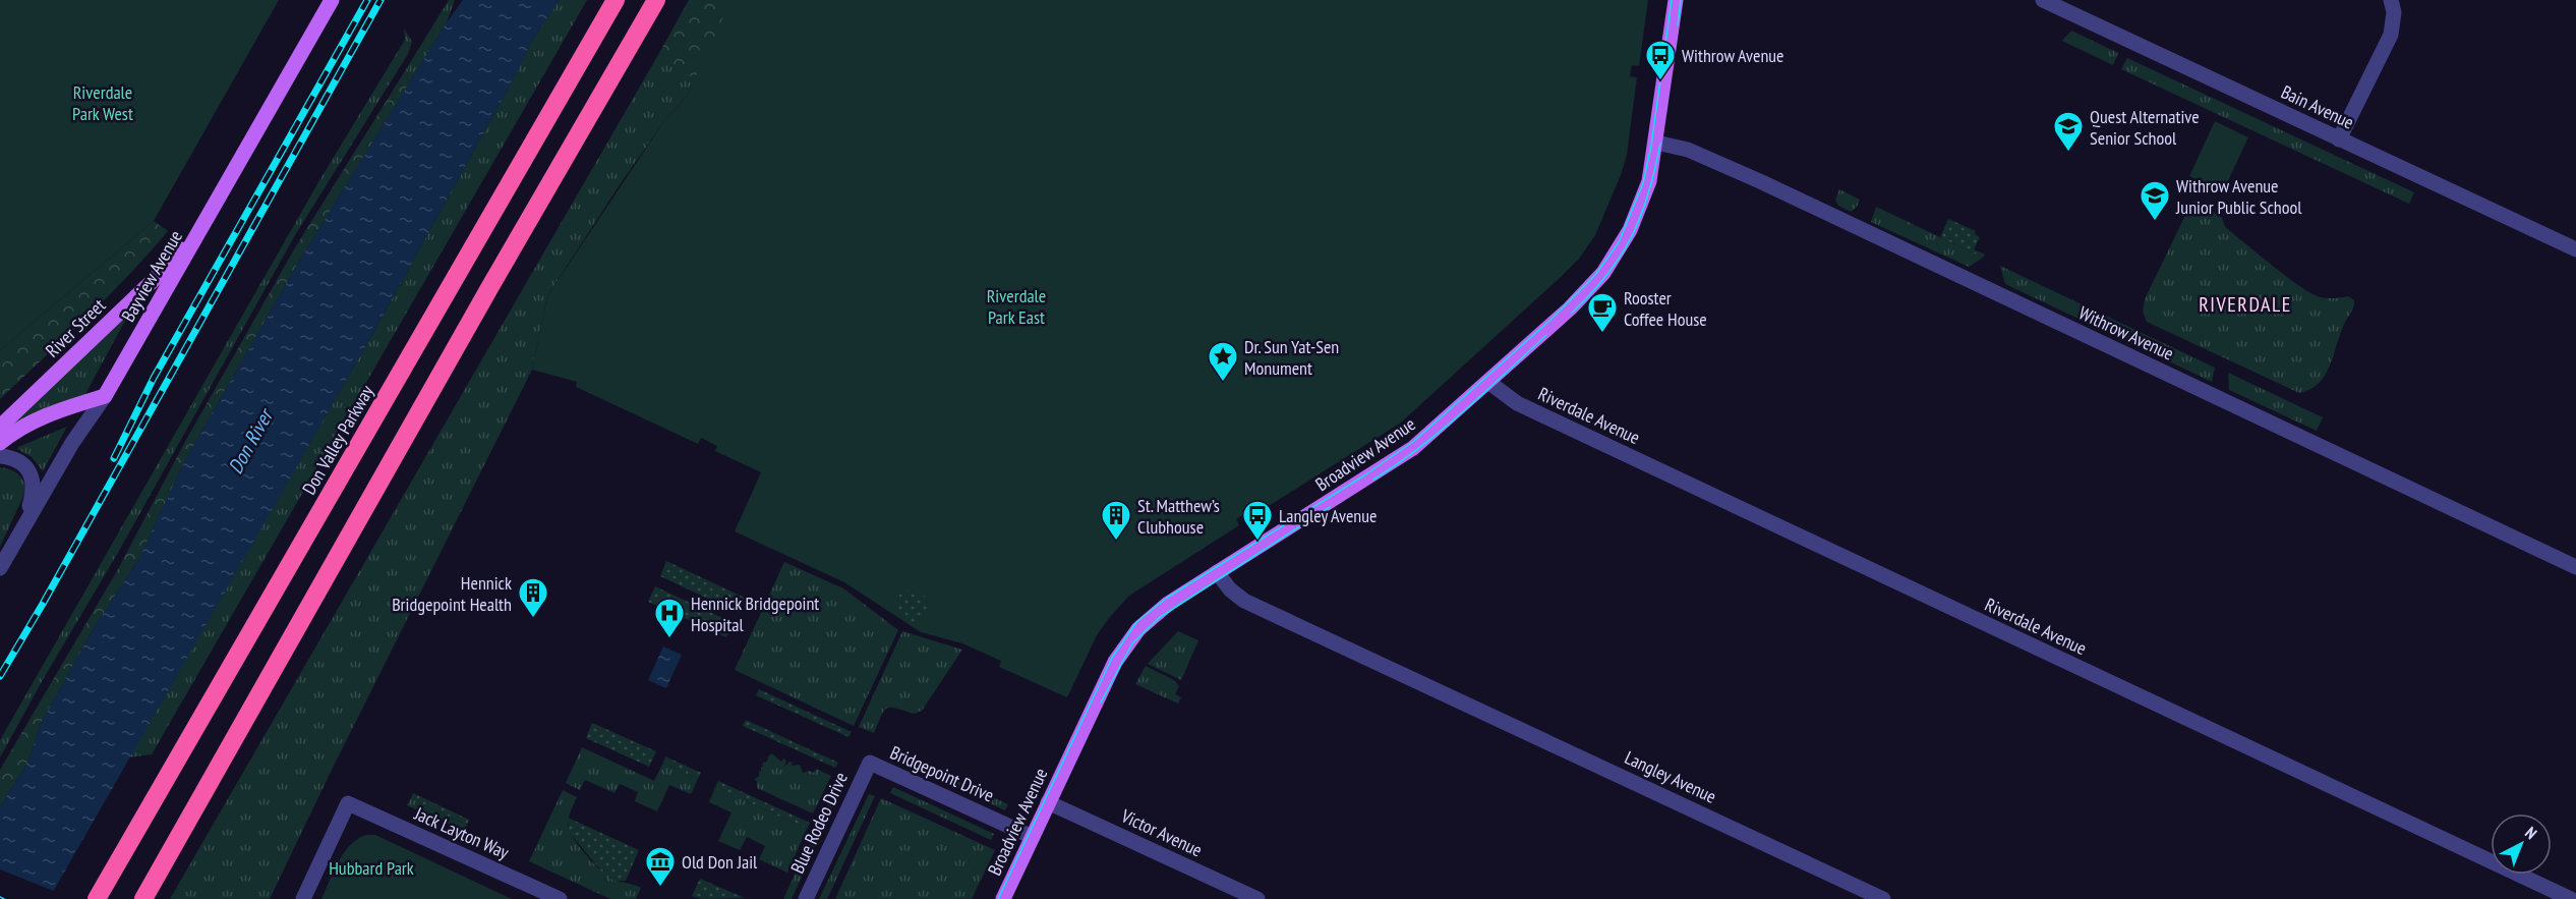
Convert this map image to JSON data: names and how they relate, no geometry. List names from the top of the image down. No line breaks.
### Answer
{"streets":{"highway":["Don Valley Parkway"],"main road":["Bayview Avenue","River Street","Broadview Avenue"],"street":["Bain Avenue","Withrow Avenue","Riverdale Avenue","Bridgepoint Drive","Langley Avenue","Blue Rodeo Drive","Jack Layton Way","Victor Avenue"]},"crossings":[["Bayview Avenue","River Street"],["Withrow Avenue","Broadview Avenue"],["Riverdale Avenue","Broadview Avenue"],["Broadview Avenue","Bridgepoint Drive"],["Broadview Avenue","Langley Avenue"],["Broadview Avenue","Victor Avenue"],["Bridgepoint Drive","Blue Rodeo Drive"]],"districts":["RIVERDALE"],"water":["Don River"],"parks":["Riverdale Park West","Riverdale Park East","Hubbard Park"],"places":{"bus stop":["Withrow Avenue","Langley Avenue"],"school or university":["Quest Alternative Senior School","Withrow Avenue Junior Public School"],"cafe":["Rooster Coffee House"],"place":["Dr. Sun Yat-Sen Monument"],"building":["St. Matthew’s Clubhouse","Hennick Bridgepoint Health"],"hospital":["Hennick Bridgepoint Hospital"],"museum":["Old Don Jail"]},"north":"top right"}
